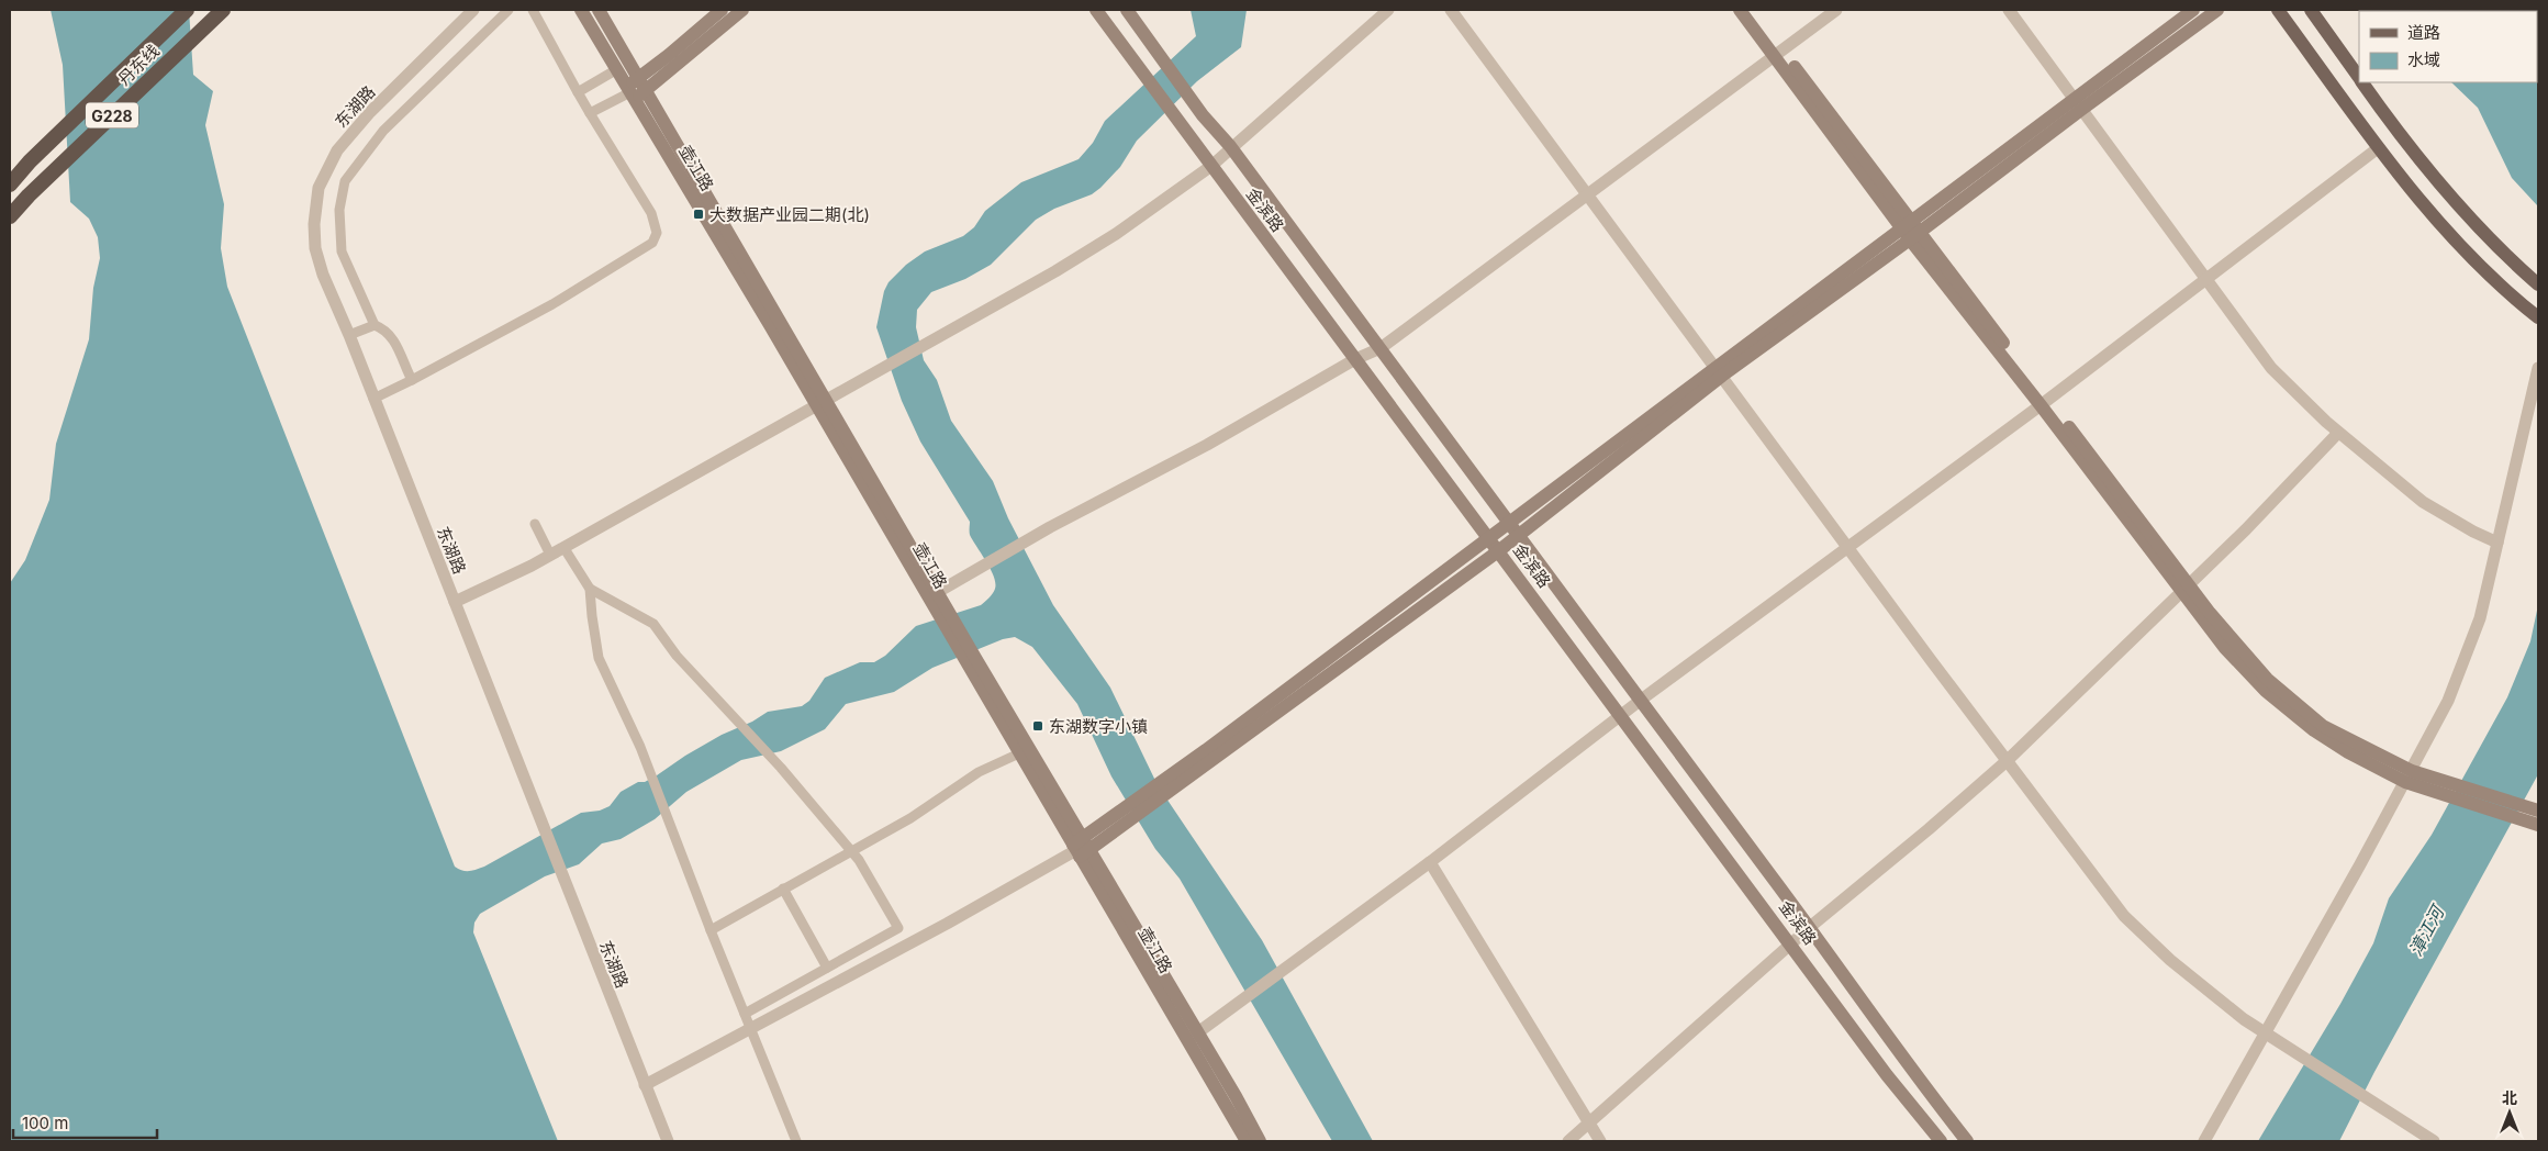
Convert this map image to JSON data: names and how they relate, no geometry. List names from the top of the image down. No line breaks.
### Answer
{"streets":{"highway":["丹东线","G228"],"main road":["壶江路","金滨路"],"street":["东湖路"]},"water":["漳江河"],"places":{"transit":["大数据产业园二期(北)","东湖数字小镇"]},"legend":["道路","水域"],"scale_bar":"100 m","north":"top"}
